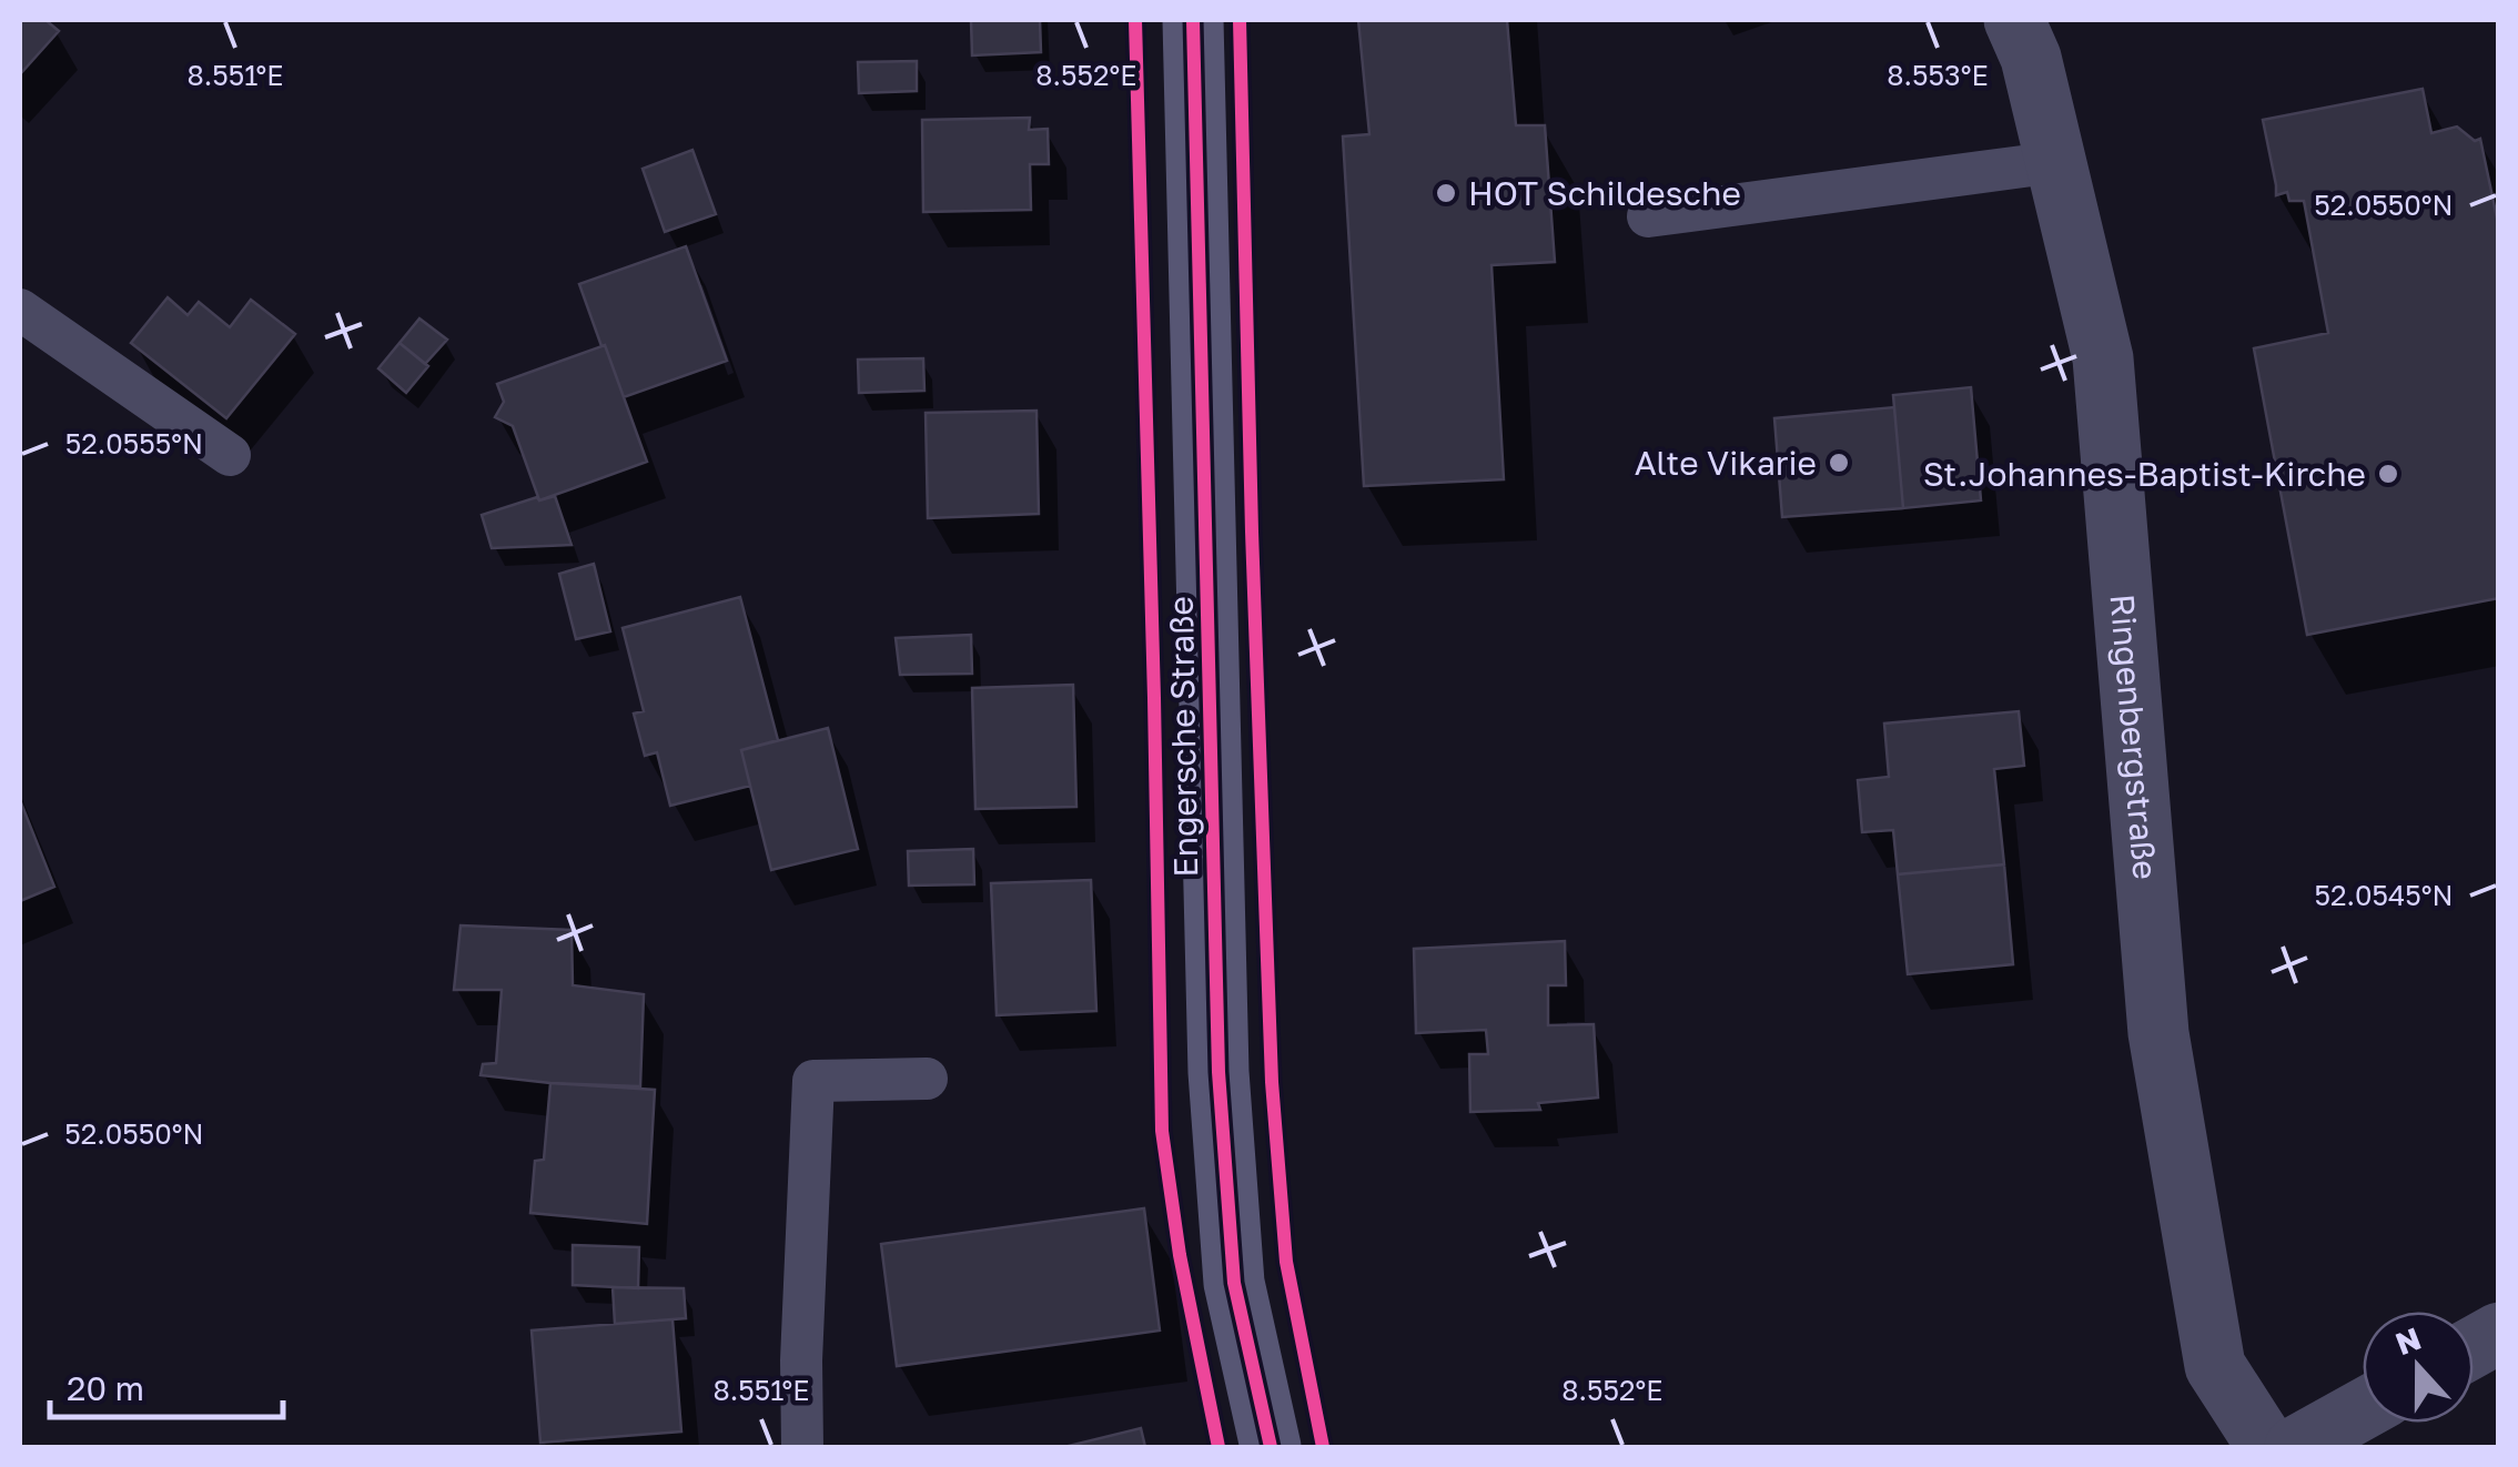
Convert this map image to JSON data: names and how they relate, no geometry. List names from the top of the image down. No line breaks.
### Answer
{"streets":{"main road":["Engersche Straße"],"street":["Ringenbergstraße"]},"places":["HOT Schildesche","Alte Vikarie","St.Johannes-Baptist-Kirche"],"scale_bar":"20 m","north":"top","coordinates":["8.551°E","8.552°E","8.553°E","52.0550°N","52.0555°N","52.0545°N"]}
